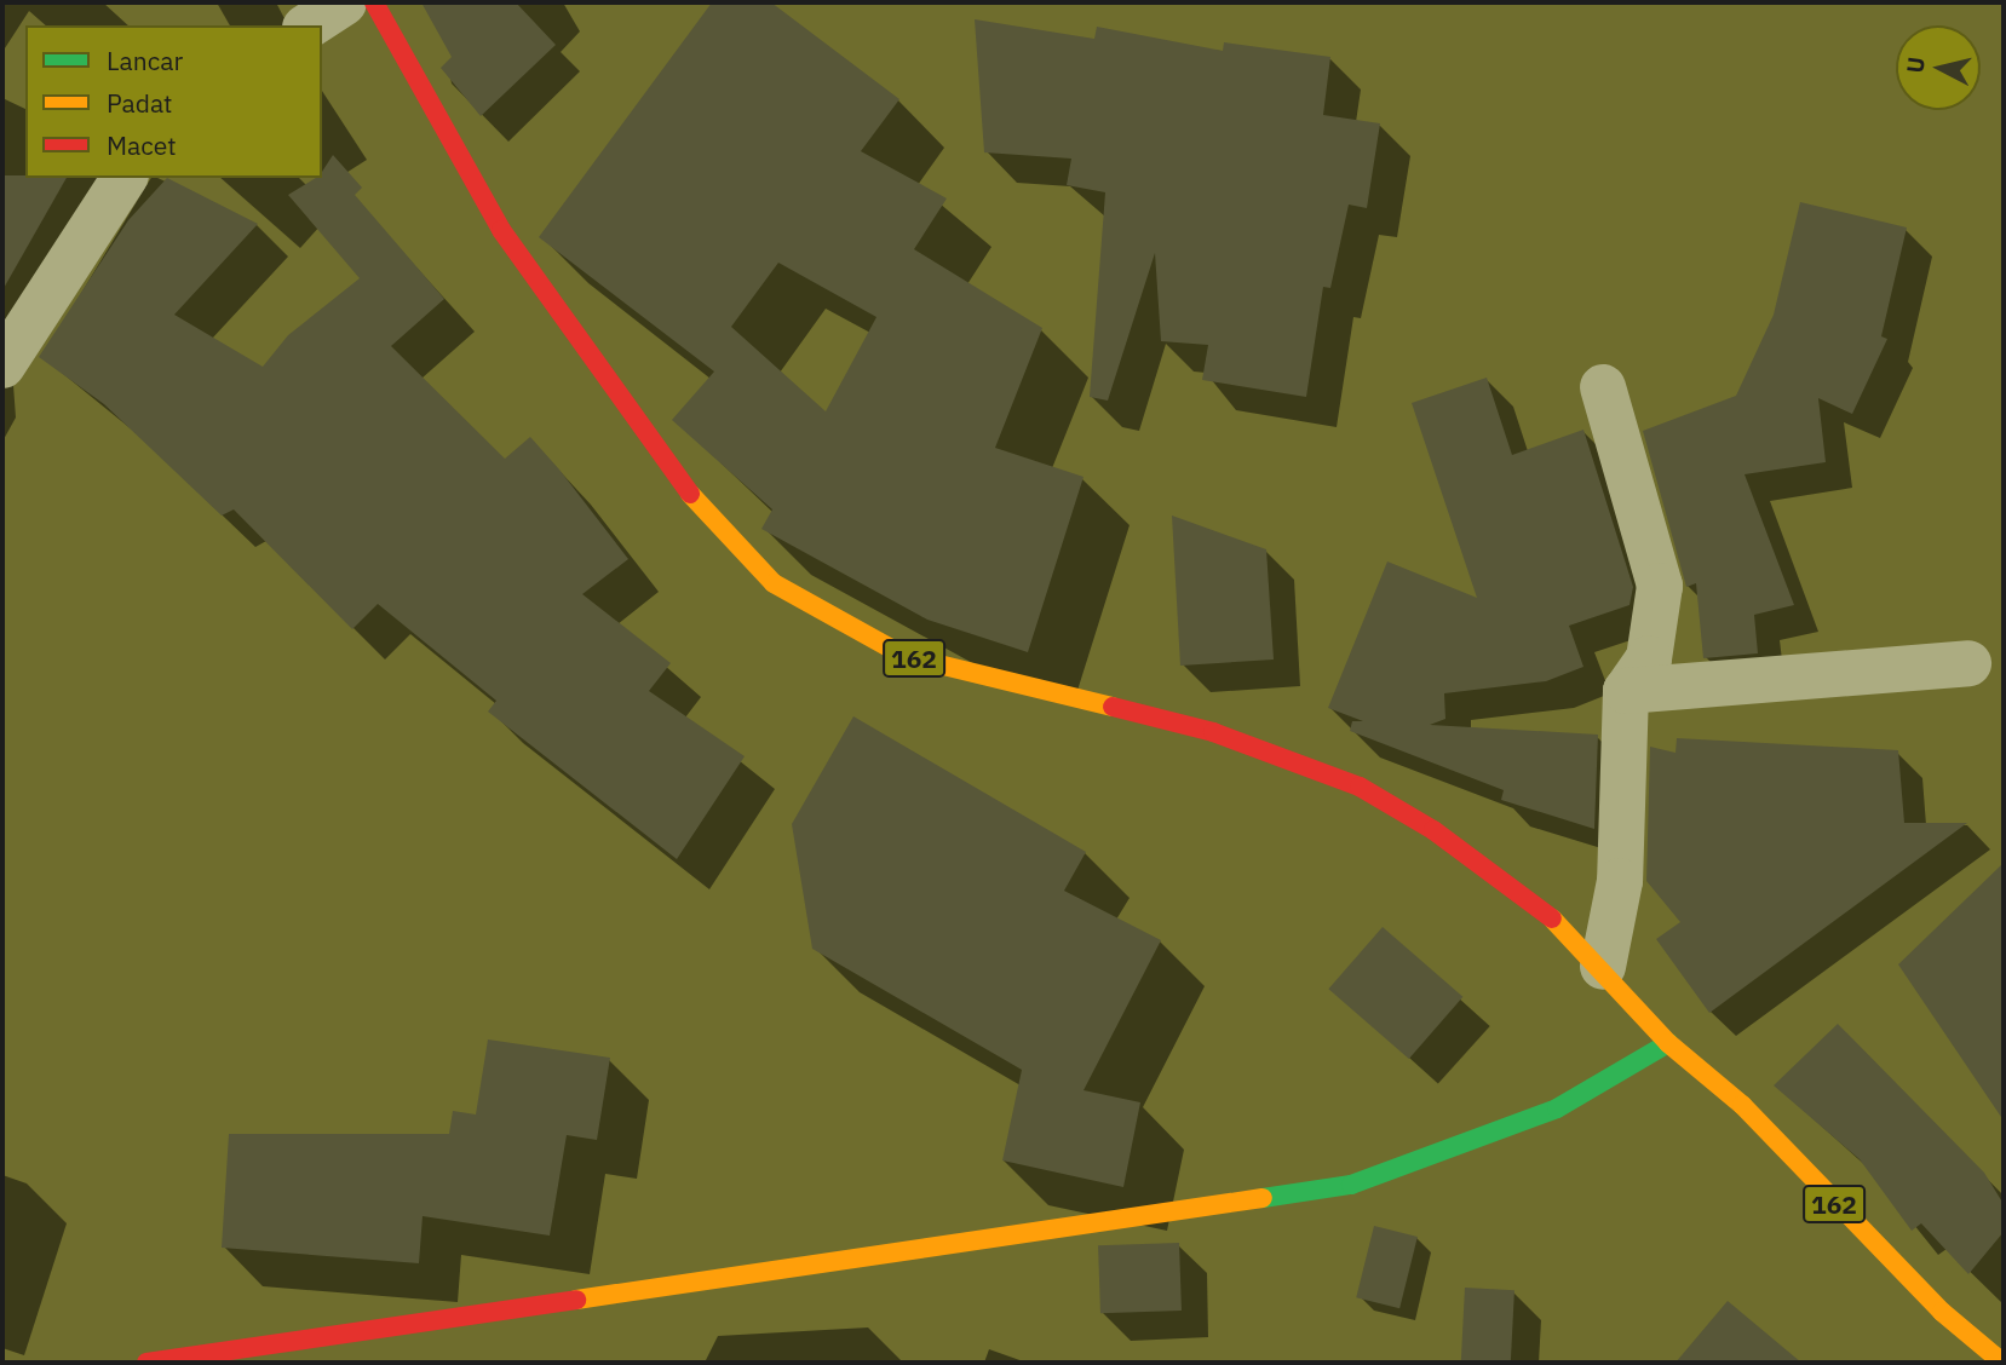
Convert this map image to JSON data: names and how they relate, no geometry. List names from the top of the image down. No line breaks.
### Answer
{"streets":{"main road":["162"]},"legend":["Lancar","Padat","Macet"],"north":"left"}
